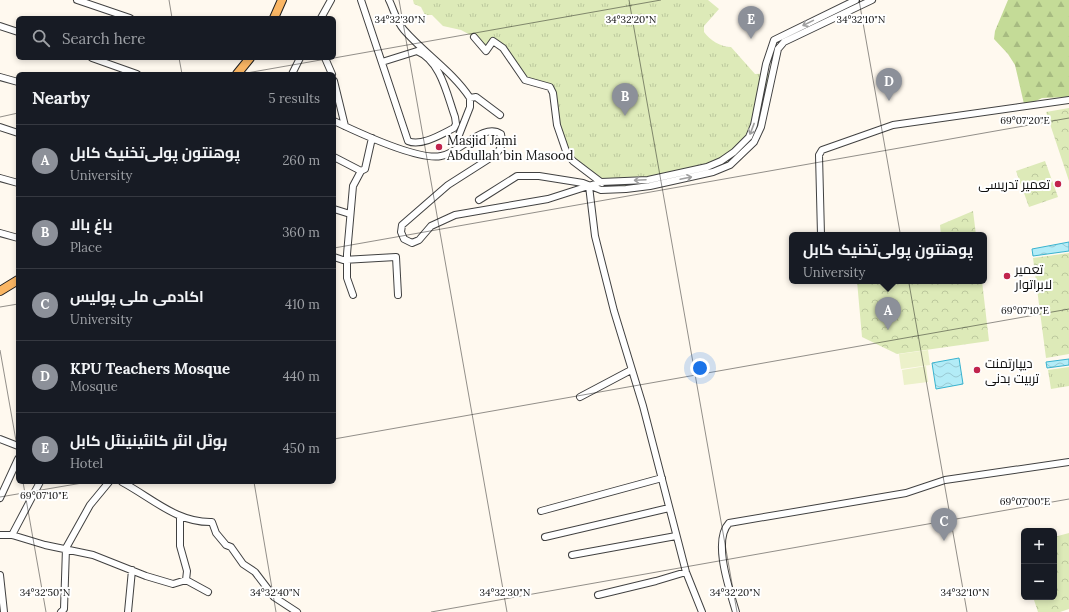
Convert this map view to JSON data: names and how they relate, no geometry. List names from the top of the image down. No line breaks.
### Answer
{"places":["Masjid Jami Abdullah bin Masood","تعمیر تدریسی","تعمیر لابراتوار","دیپارتمنت تربیت بدنی"],"page":{"pins":["E","D","B","A","C"],"search":"Search here","heading":["Nearby","5 results"],"list":[{"mark":"A","name":"پوهنتون پولی‌تخنیک کابل","note":"University","value":"260 m"},{"mark":"B","name":"باغ بالا","note":"Place","value":"360 m"},{"mark":"C","name":"اکادمی ملی پولیس","note":"University","value":"410 m"},{"mark":"D","name":"KPU Teachers Mosque","note":"Mosque","value":"440 m"},{"mark":"E","name":"ہوٹل انٹر کانٹینینٹل کابل","note":"Hotel","value":"450 m"}],"popup":["پوهنتون پولی‌تخنیک کابل","University"],"map_buttons":["+","−"]},"coordinates":["34°32'30\"N","34°32'20\"N","34°32'10\"N","69°07'20\"E","69°07'10\"E","69°07'00\"E","34°32'50\"N","34°32'40\"N"]}
